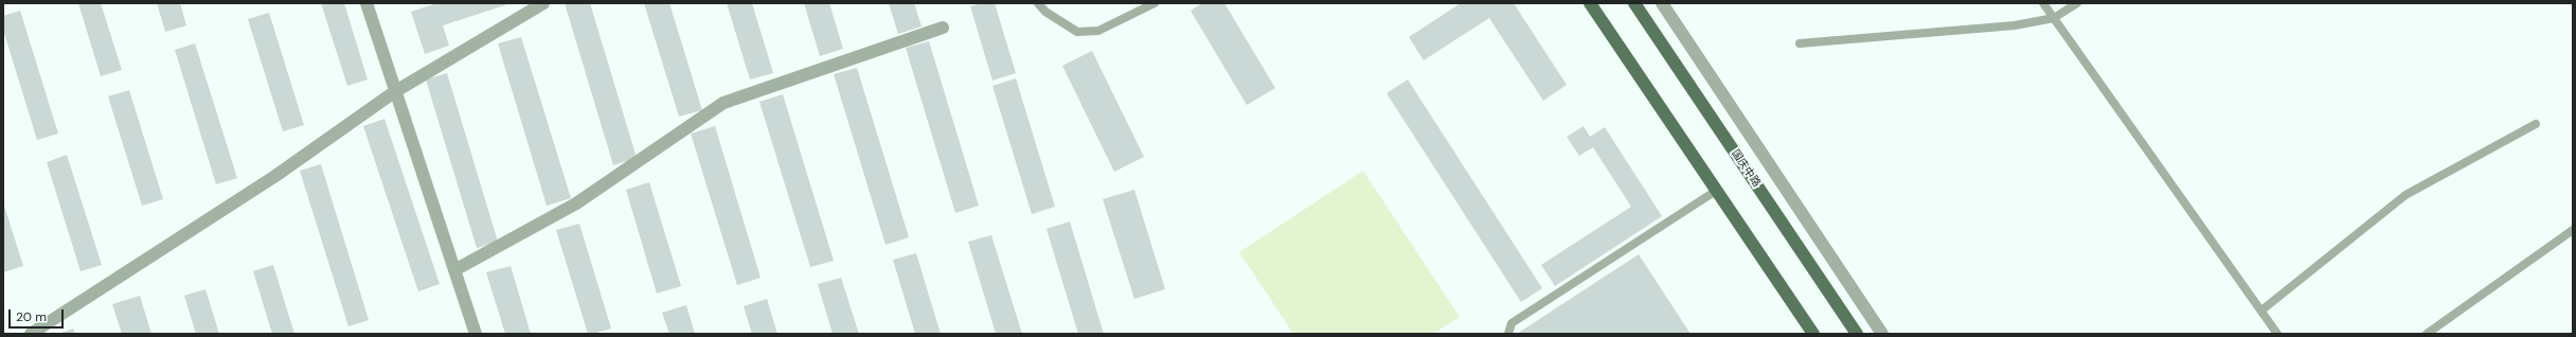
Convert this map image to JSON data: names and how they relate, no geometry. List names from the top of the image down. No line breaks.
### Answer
{"streets":{"main road":["国庆中路"]},"scale_bar":"20 m"}
